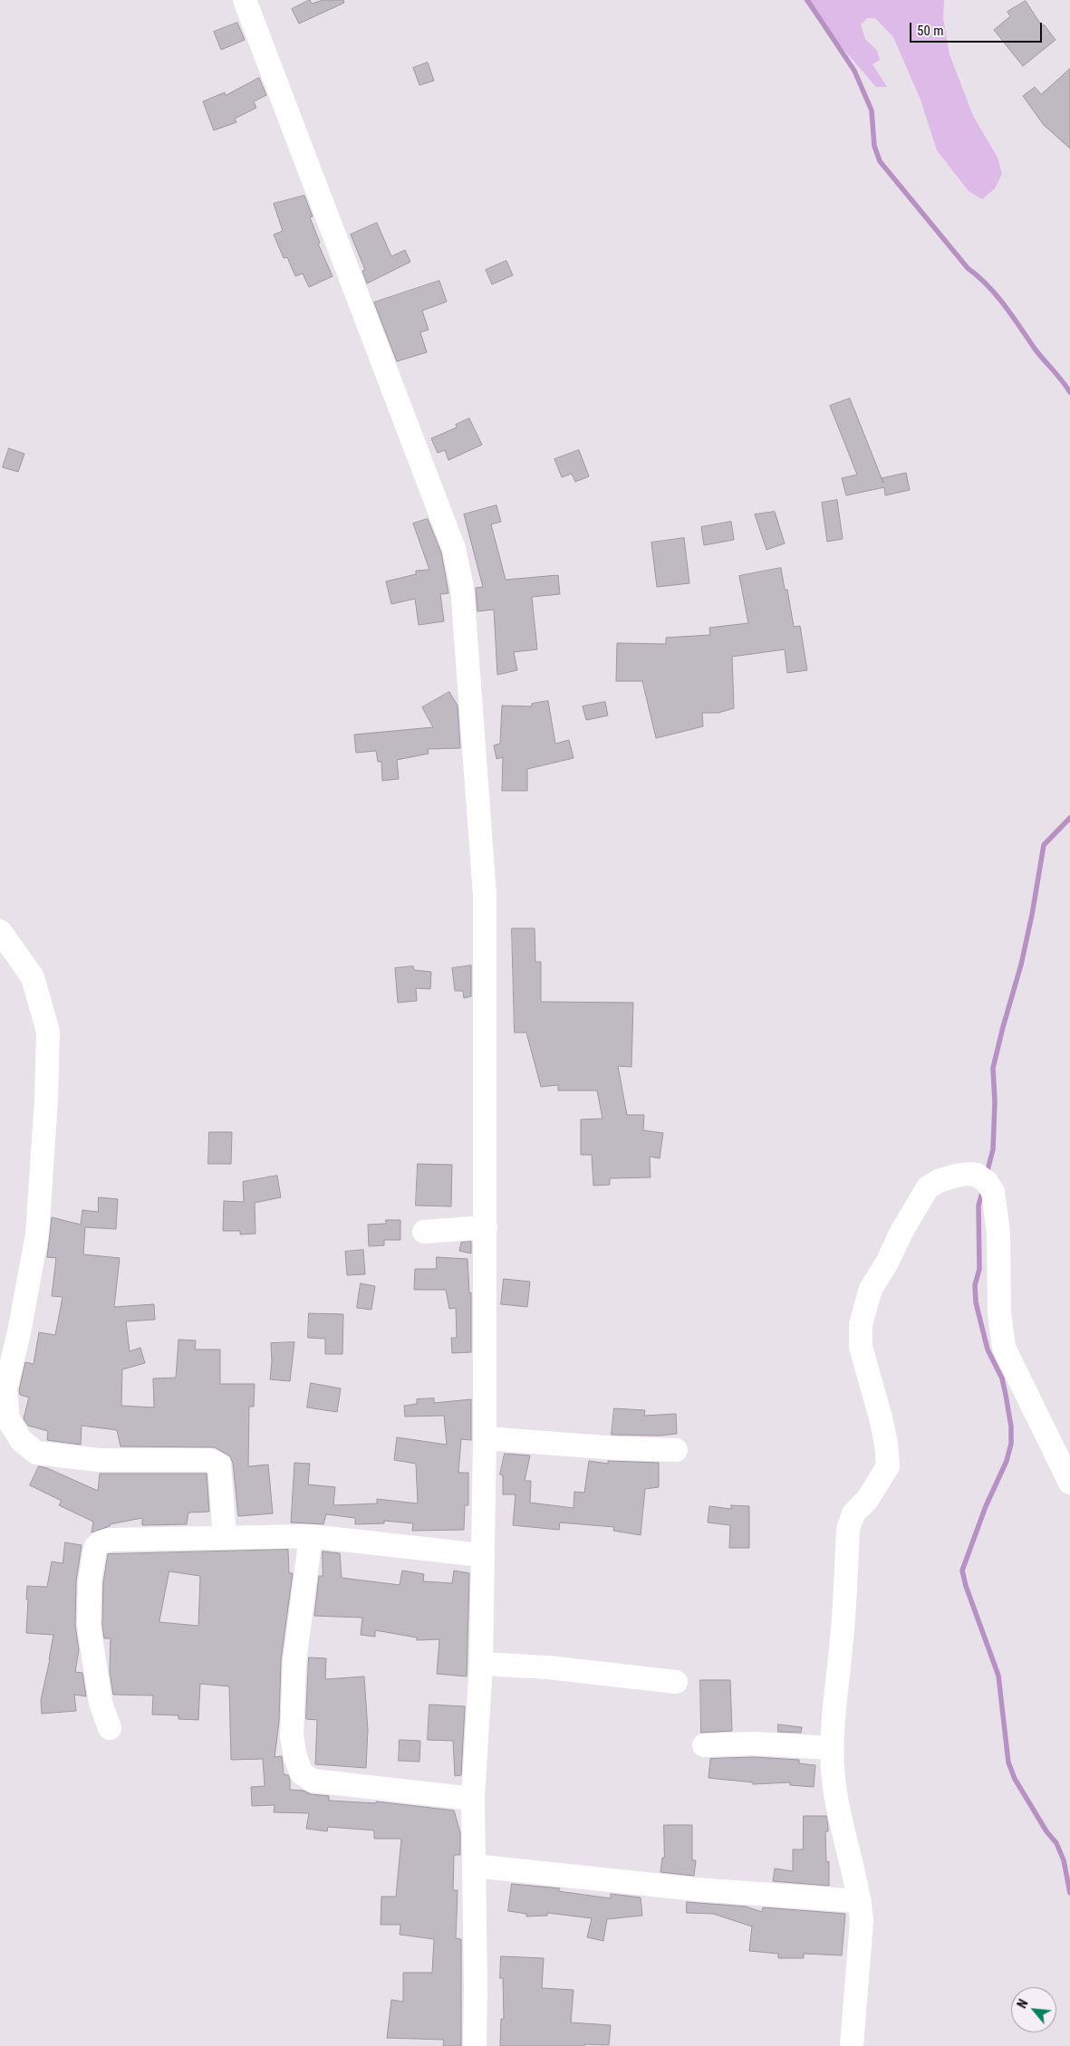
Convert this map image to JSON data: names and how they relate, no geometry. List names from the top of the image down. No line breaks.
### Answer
{"scale_bar":"50 m","north":"top left"}
